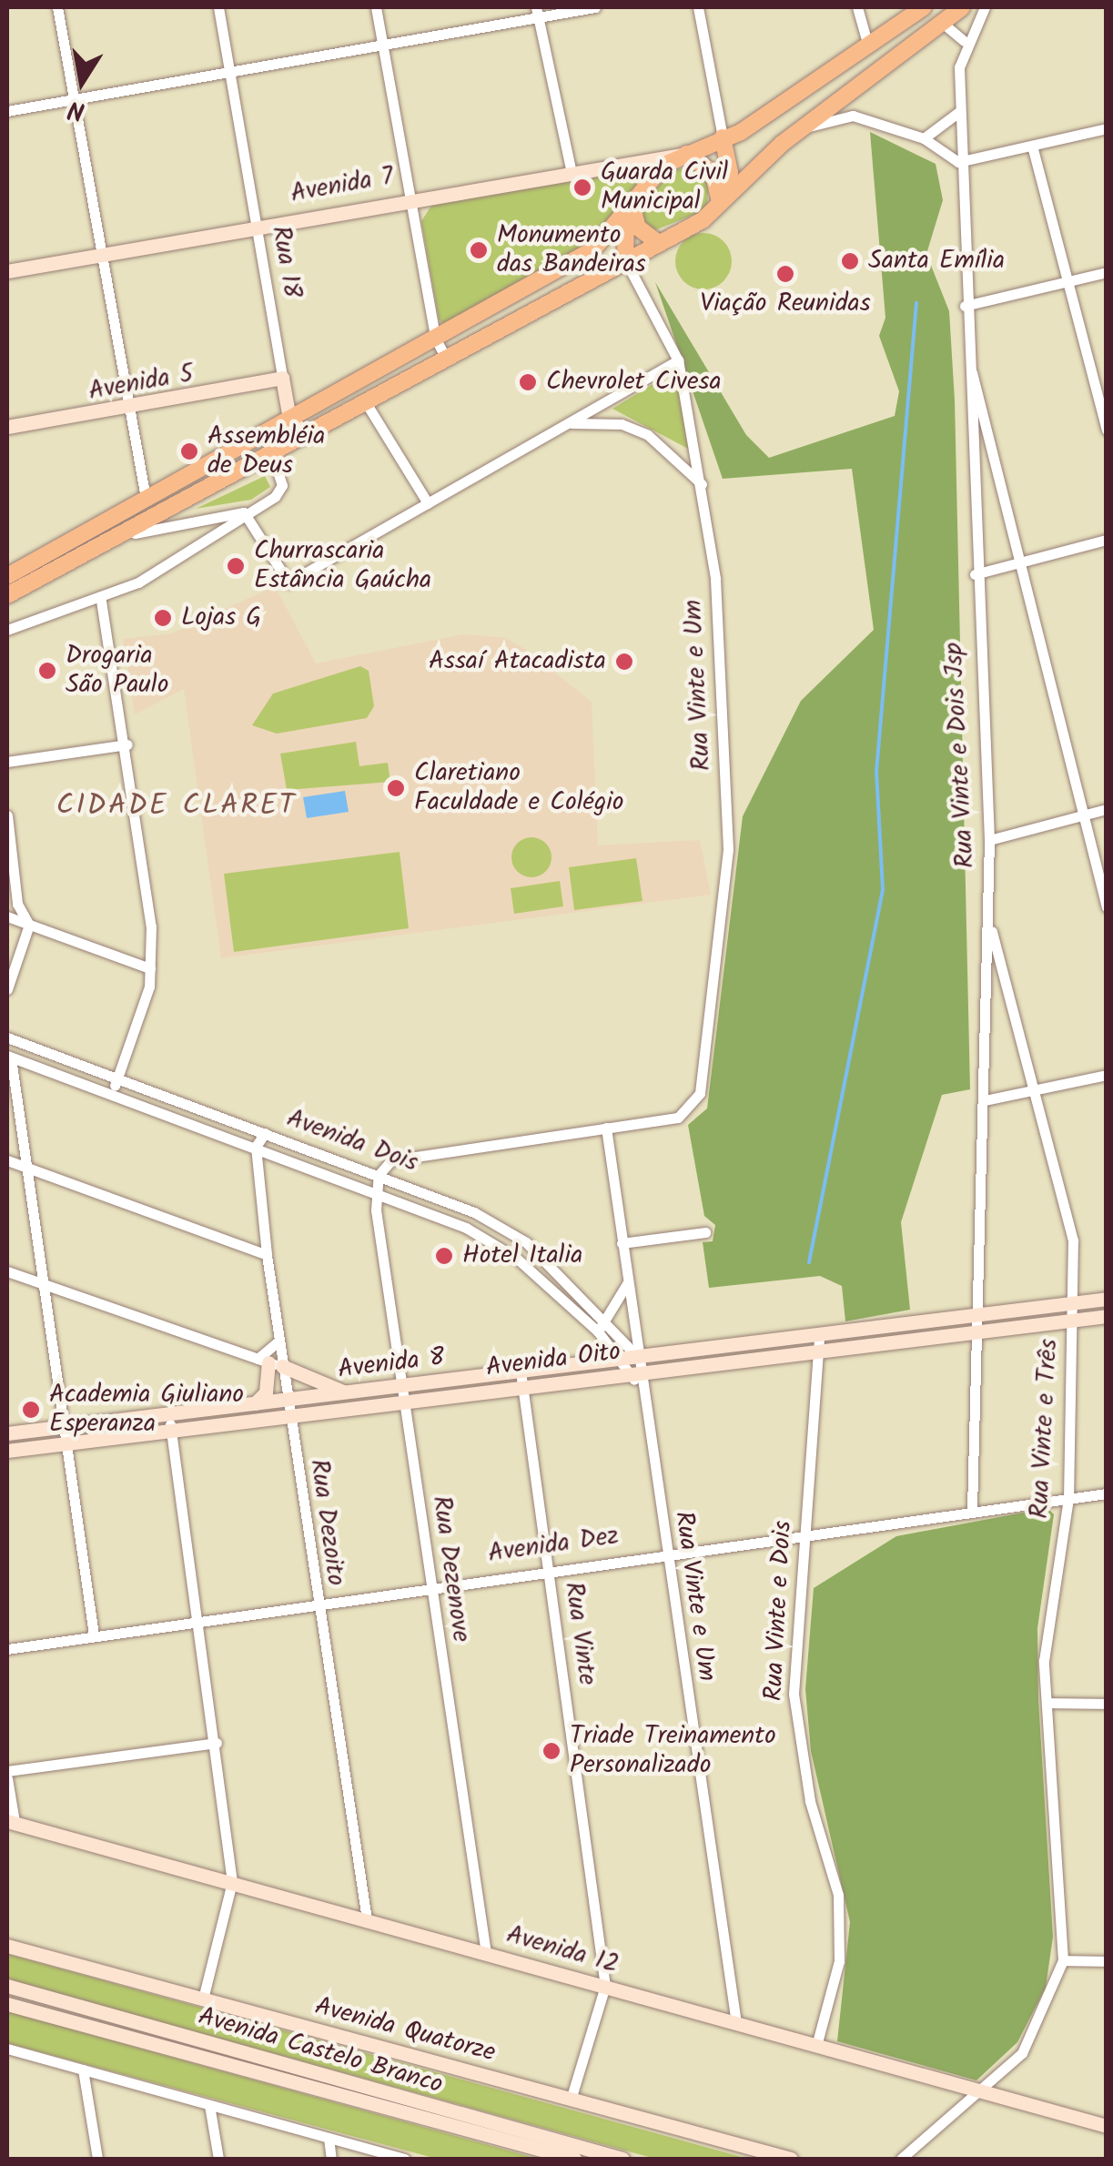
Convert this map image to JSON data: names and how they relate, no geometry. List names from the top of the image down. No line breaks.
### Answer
{"streets":{"street":["Avenida 7","Rua 18","Avenida 5","Rua Vinte e Um","Rua Vinte e Dois Jsp","Avenida Dois","Avenida Oito","Avenida 8","Rua Vinte e Três","Rua Dezoito","Avenida Dez","Rua Dezenove","Rua Vinte e Dois","Rua Vinte","Avenida 12","Avenida Quatorze","Avenida Castelo Branco"]},"crossings":[["Avenida 7","Rua 18"],["Rua 18","Avenida 5"],["Rua Vinte e Um","Avenida Dois"],["Rua Vinte e Um","Avenida Oito"],["Rua Vinte e Um","Avenida 8"],["Rua Vinte e Um","Avenida Dez"],["Rua Vinte e Um","Avenida 12"],["Rua Vinte e Dois Jsp","Avenida Oito"],["Rua Vinte e Dois Jsp","Avenida 8"],["Rua Vinte e Dois Jsp","Rua Vinte e Três"],["Rua Vinte e Dois Jsp","Avenida Dez"],["Avenida Dois","Avenida 8"],["Avenida Dois","Rua Dezoito"],["Avenida Dois","Rua Dezenove"],["Avenida Oito","Rua Vinte e Três"],["Avenida Oito","Rua Dezoito"],["Avenida Oito","Rua Dezenove"],["Avenida Oito","Rua Vinte e Dois"],["Avenida Oito","Rua Vinte"],["Avenida 8","Rua Vinte e Três"],["Avenida 8","Rua Dezoito"],["Avenida 8","Rua Dezenove"],["Avenida 8","Rua Vinte e Dois"],["Avenida 8","Rua Vinte"],["Rua Vinte e Três","Avenida Dez"],["Rua Vinte e Três","Avenida 12"],["Rua Dezoito","Avenida Dez"],["Rua Dezoito","Avenida 12"],["Avenida Dez","Rua Dezenove"],["Avenida Dez","Rua Vinte e Dois"],["Avenida Dez","Rua Vinte"],["Rua Dezenove","Avenida 12"],["Rua Vinte e Dois","Avenida 12"],["Rua Vinte","Avenida 12"],["Rua Vinte","Avenida Quatorze"]],"districts":["CIDADE CLARET"],"places":["Guarda Civil Municipal","Monumento das Bandeiras","Santa Emília","Viação Reunidas","Chevrolet Civesa","Assembléia de Deus","Churrascaria Estância Gaúcha","Lojas G","Assaí Atacadista","Drogaria São Paulo","Claretiano Faculdade e Colégio","Hotel Italia","Academia Giuliano Esperanza","Triade Treinamento Personalizado"],"north":"bottom"}
